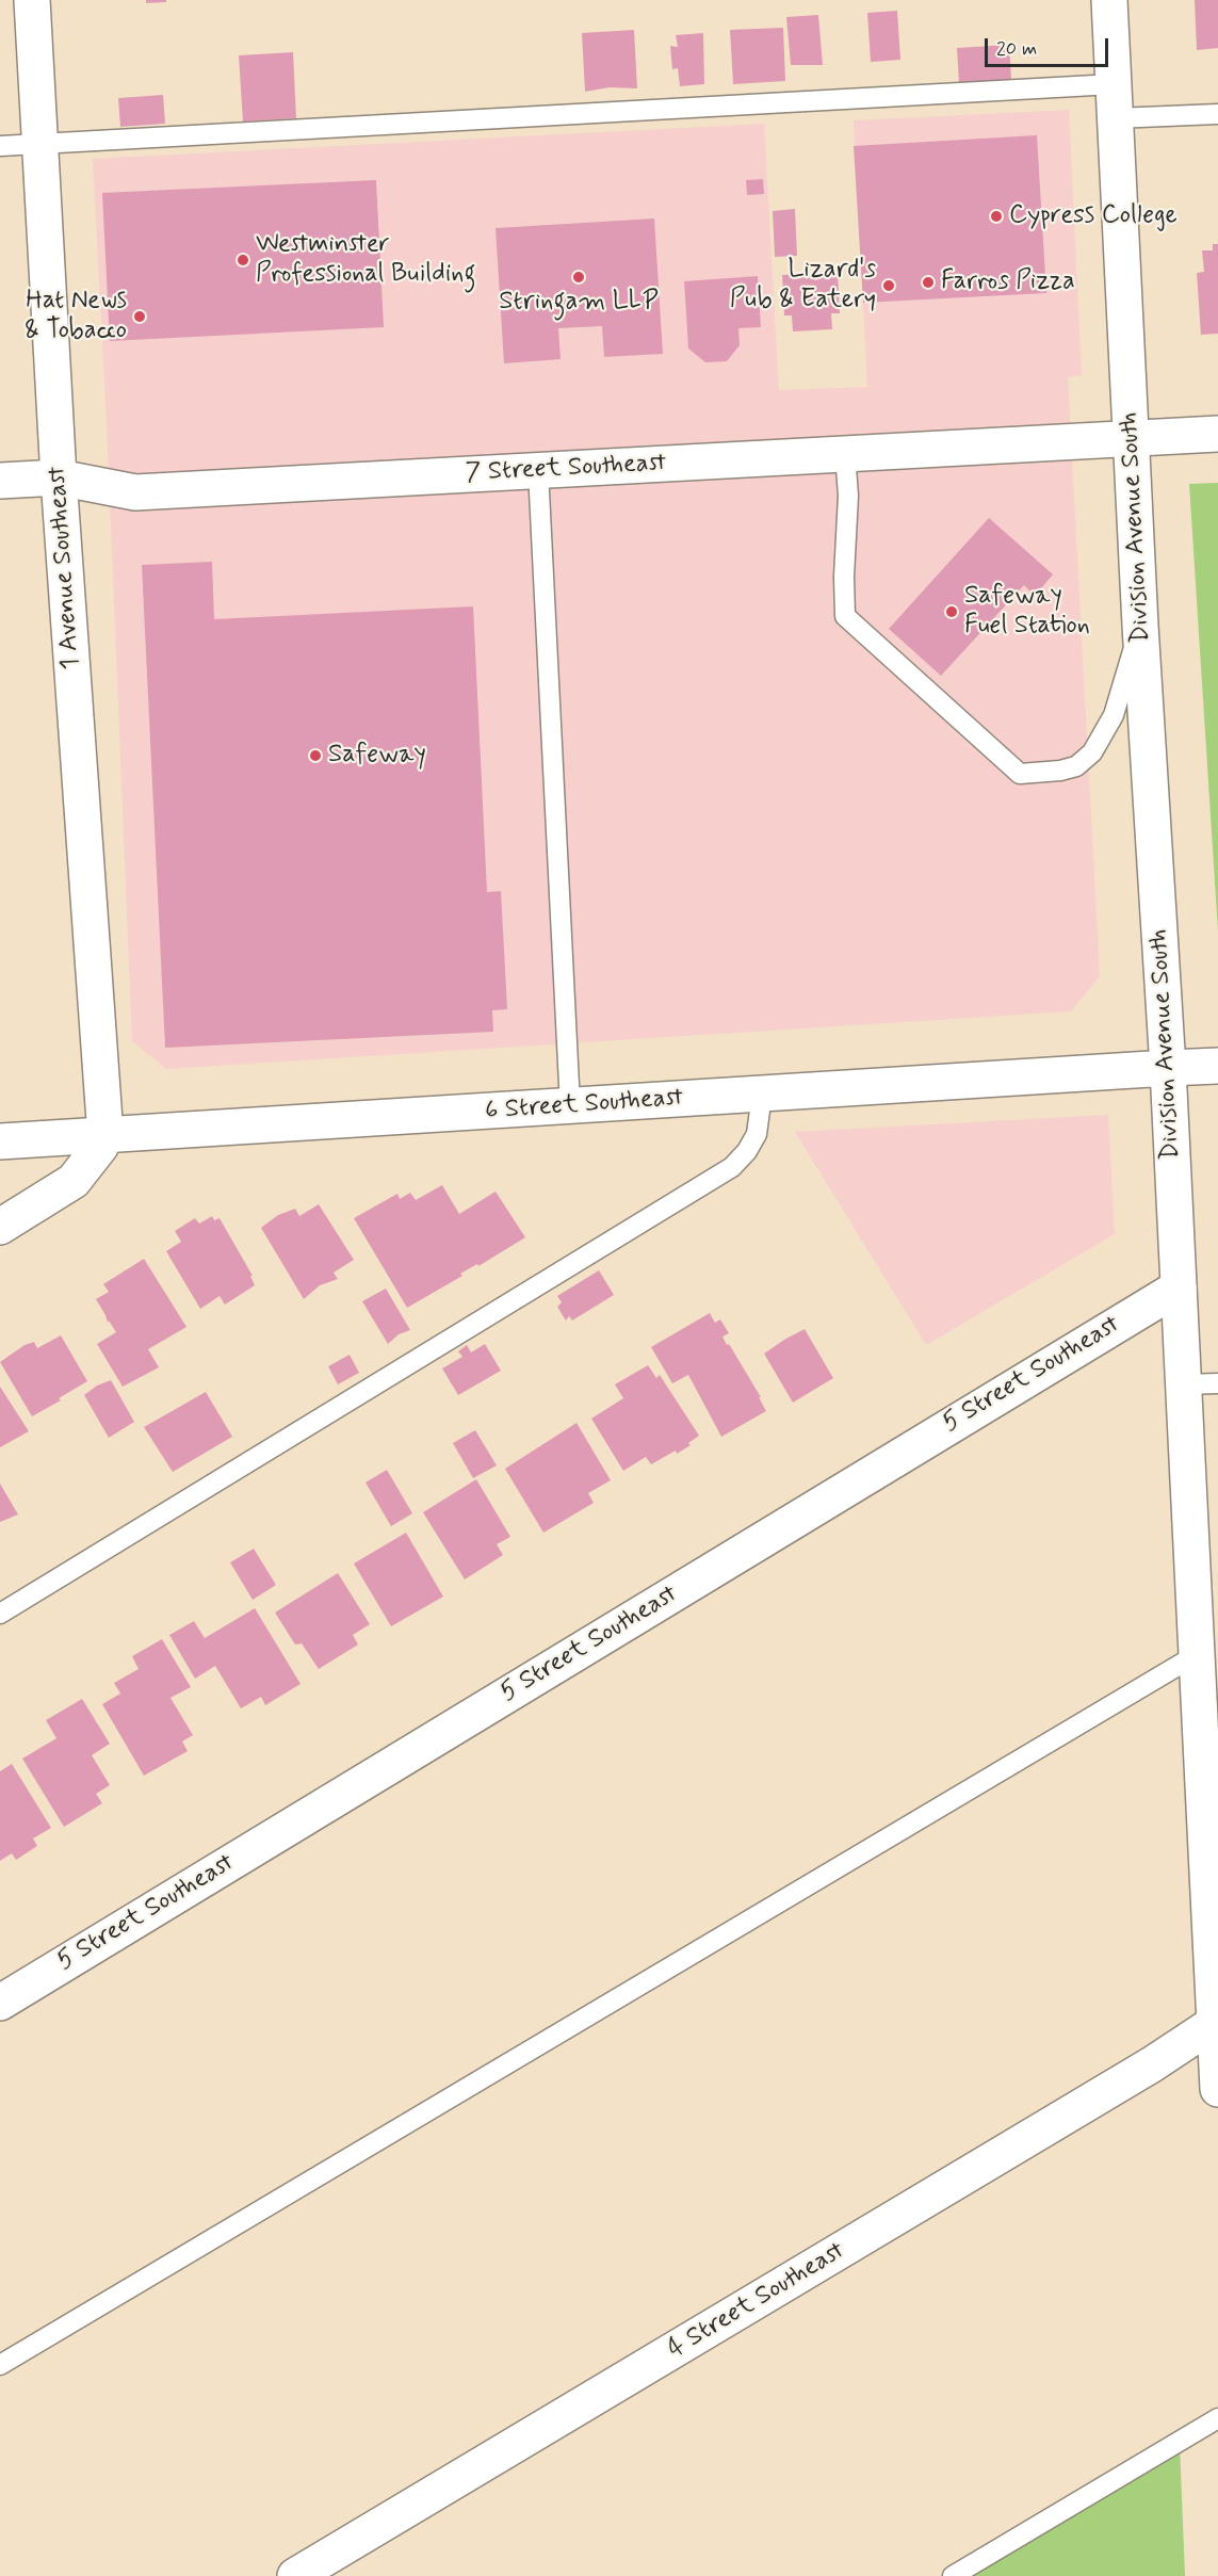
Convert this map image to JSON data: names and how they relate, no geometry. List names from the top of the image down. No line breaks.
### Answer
{"streets":{"street":["7 Street Southeast","Division Avenue South","1 Avenue Southeast","6 Street Southeast","5 Street Southeast","4 Street Southeast"]},"crossings":[["7 Street Southeast","Division Avenue South"],["7 Street Southeast","1 Avenue Southeast"],["Division Avenue South","6 Street Southeast"],["Division Avenue South","5 Street Southeast"],["Division Avenue South","4 Street Southeast"],["1 Avenue Southeast","6 Street Southeast"]],"places":["Cypress College","Westminster Professional Building","Stringam LLP","Farros Pizza","Lizard's Pub & Eatery","Hat News & Tobacco","Safeway Fuel Station","Safeway"],"scale_bar":"20 m"}
